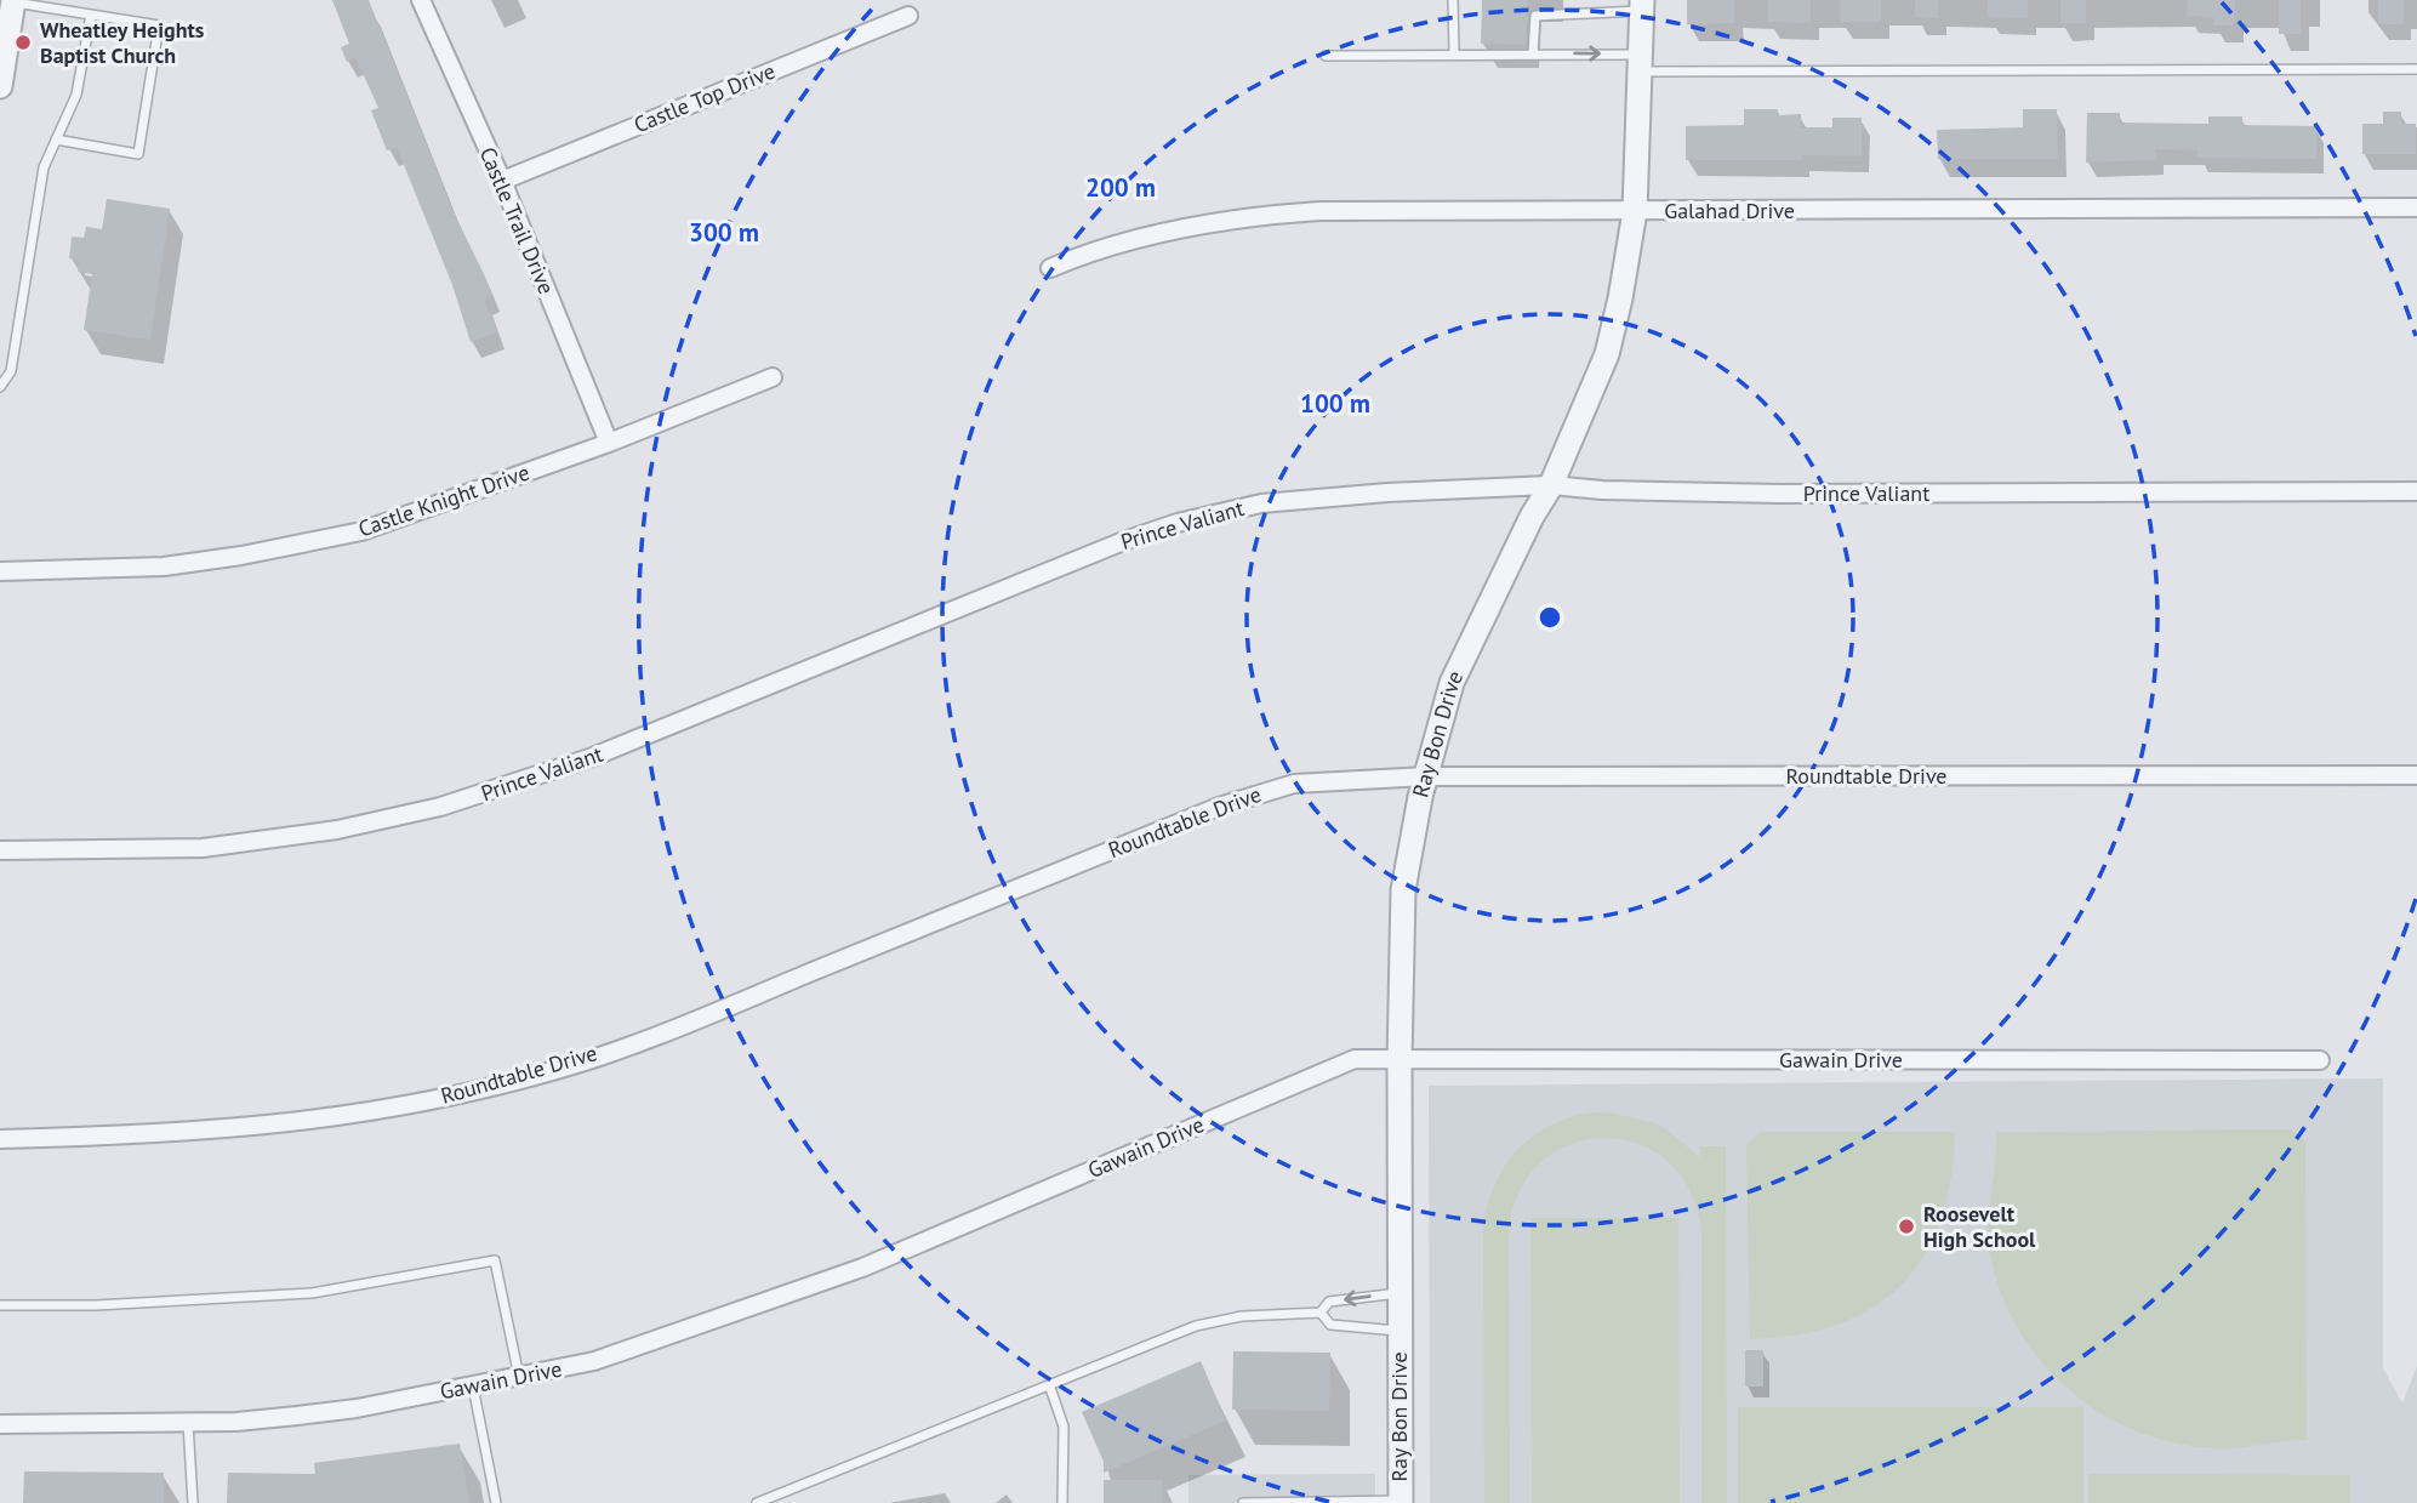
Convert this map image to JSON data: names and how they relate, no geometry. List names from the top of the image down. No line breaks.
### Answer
{"streets":{"street":["Castle Top Drive","Galahad Drive","Castle Trail Drive","Prince Valiant","Castle Knight Drive","Ray Bon Drive","Roundtable Drive","Gawain Drive"]},"crossings":[["Castle Top Drive","Castle Trail Drive"],["Galahad Drive","Ray Bon Drive"],["Castle Trail Drive","Castle Knight Drive"],["Prince Valiant","Ray Bon Drive"],["Ray Bon Drive","Roundtable Drive"],["Ray Bon Drive","Gawain Drive"]],"places":["Wheatley Heights Baptist Church","Roosevelt High School"],"rings":["200 m","300 m","100 m"]}
